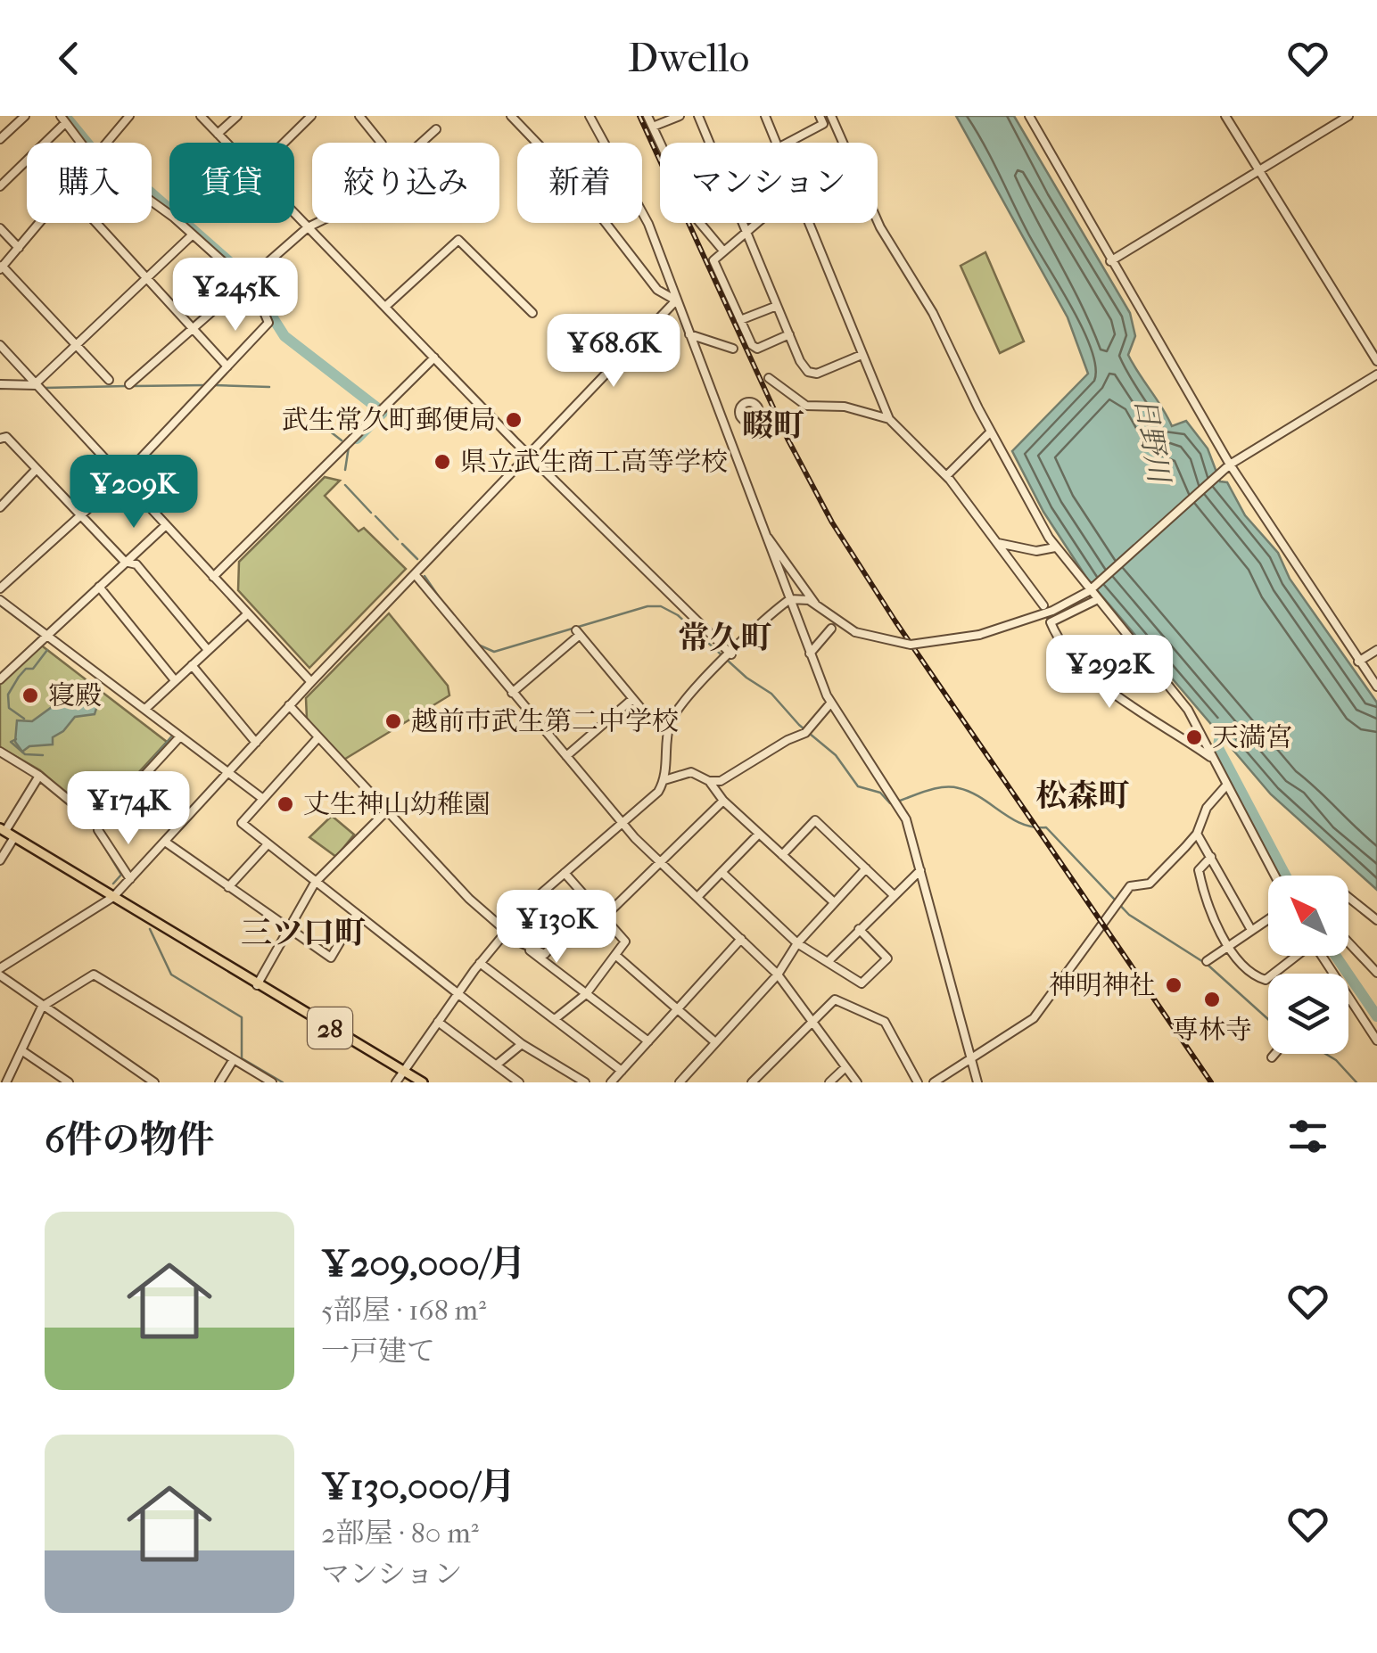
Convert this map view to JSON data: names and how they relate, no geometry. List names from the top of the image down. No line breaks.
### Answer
{"streets":{"main road":["28"]},"districts":["畷町","常久町","松森町","三ツ口町"],"water":["日野川"],"places":["武生常久町郵便局","県立武生商工高等学校","寝殿","越前市武生第二中学校","天満宮","丈生神山幼稚園","神明神社","専林寺"],"north":"top left","page":{"header":"Dwello","chip":["購入","賃貸","絞り込み","新着","マンション"],"price":["¥245K","¥68.6K","¥209K","¥292K","¥174K","¥130K"],"heading":"6件の物件","list":[{"name":"¥209,000/月","note":"5部屋 · 168 m² · 一戸建て"},{"name":"¥130,000/月","note":"2部屋 · 80 m² · マンション"}]}}
